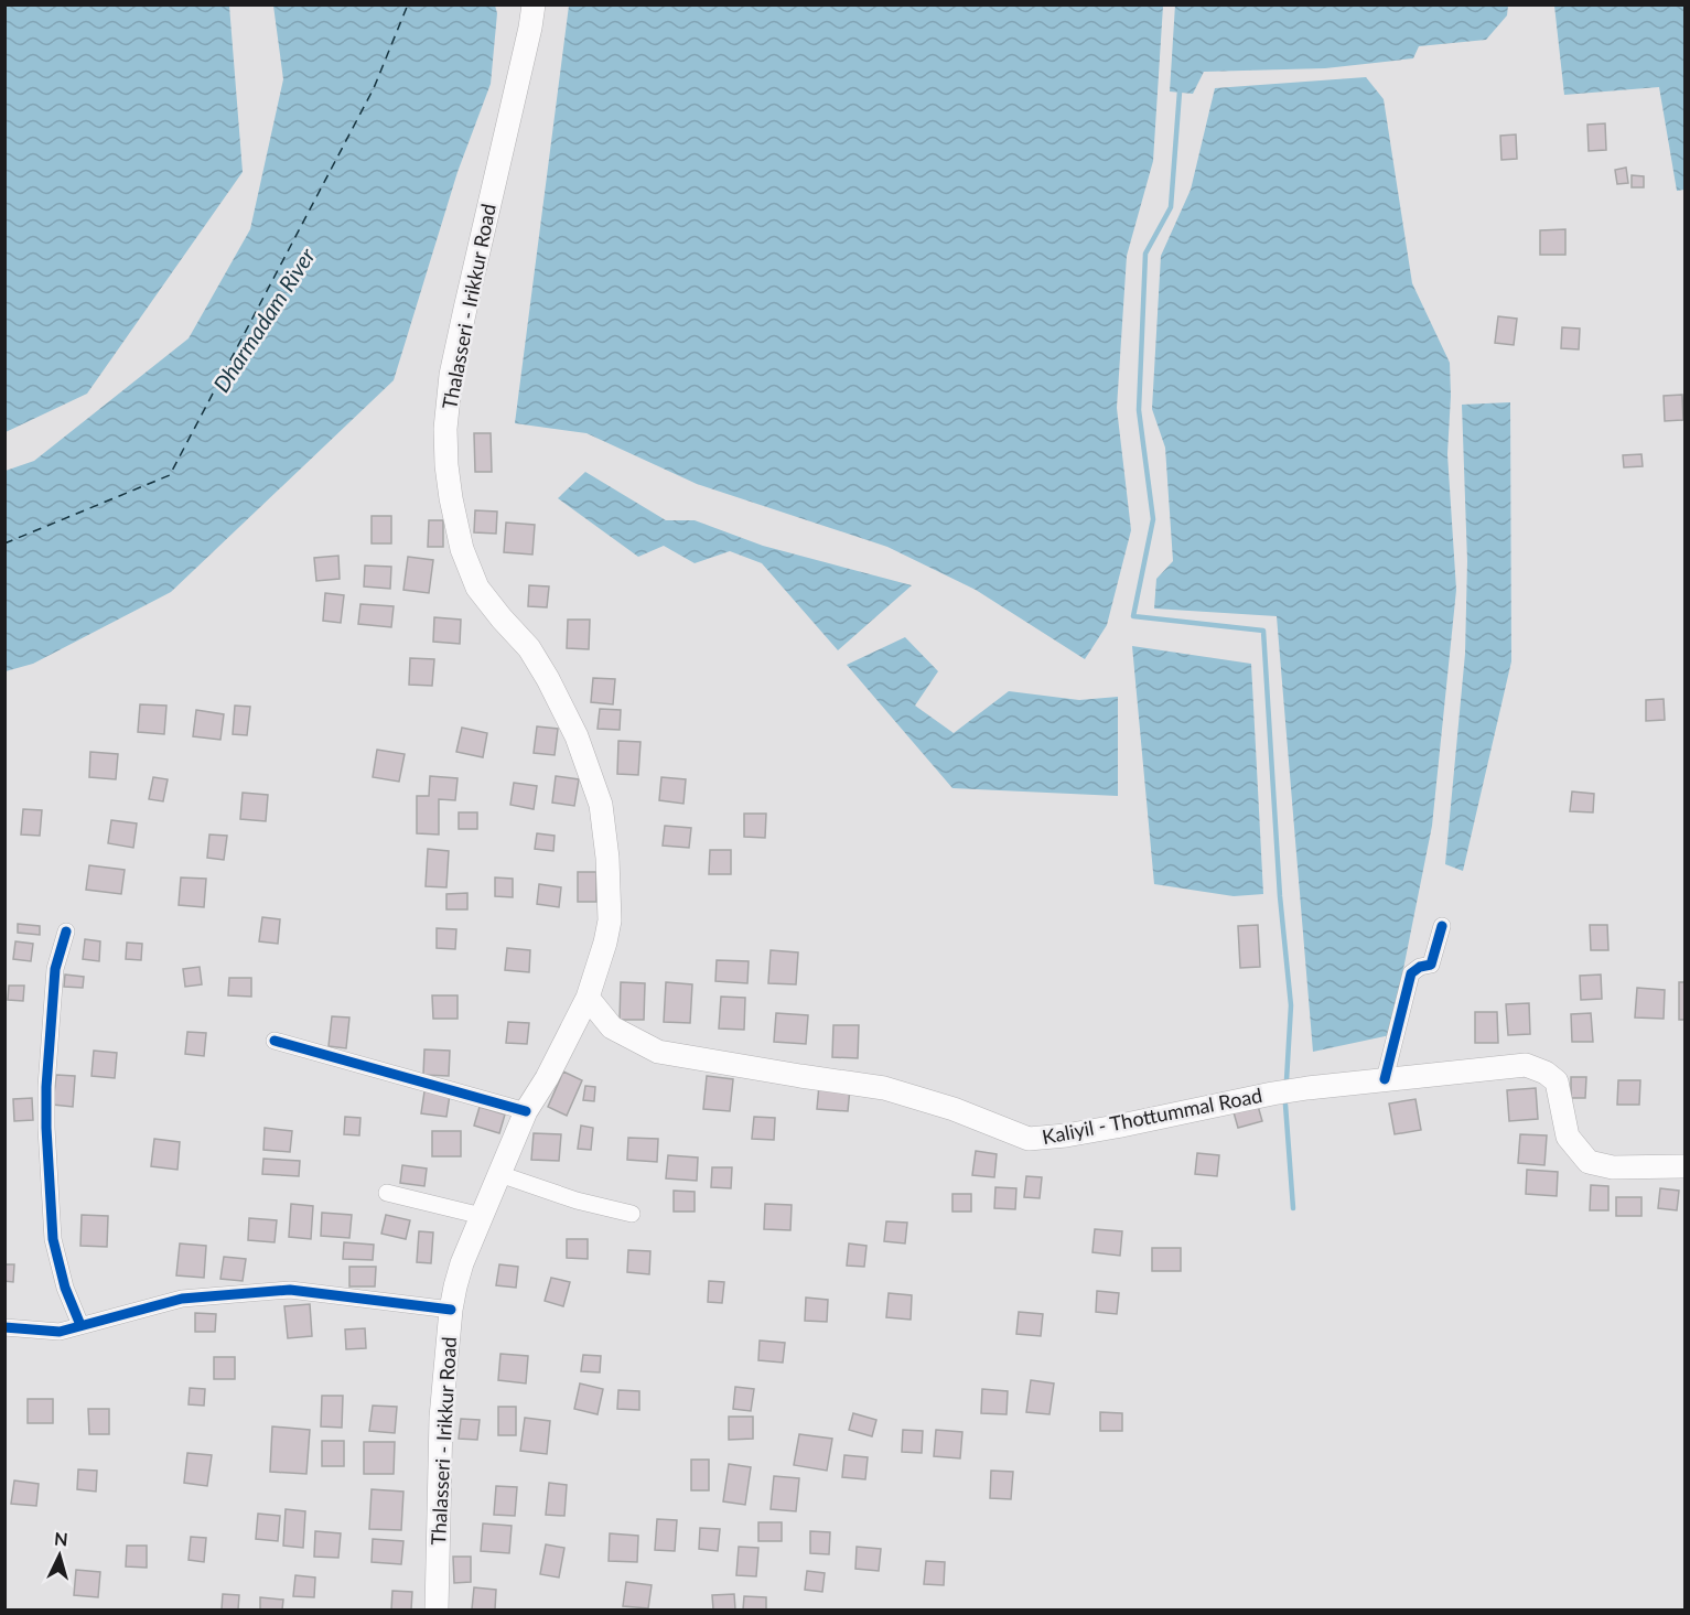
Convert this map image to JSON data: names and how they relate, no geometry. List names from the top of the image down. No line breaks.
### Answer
{"streets":{"main road":["Thalasseri - Irikkur Road","Kaliyil - Thottummal Road"]},"crossings":[["Thalasseri - Irikkur Road","Kaliyil - Thottummal Road"]],"water":["Dharmadam River"],"north":"top"}
